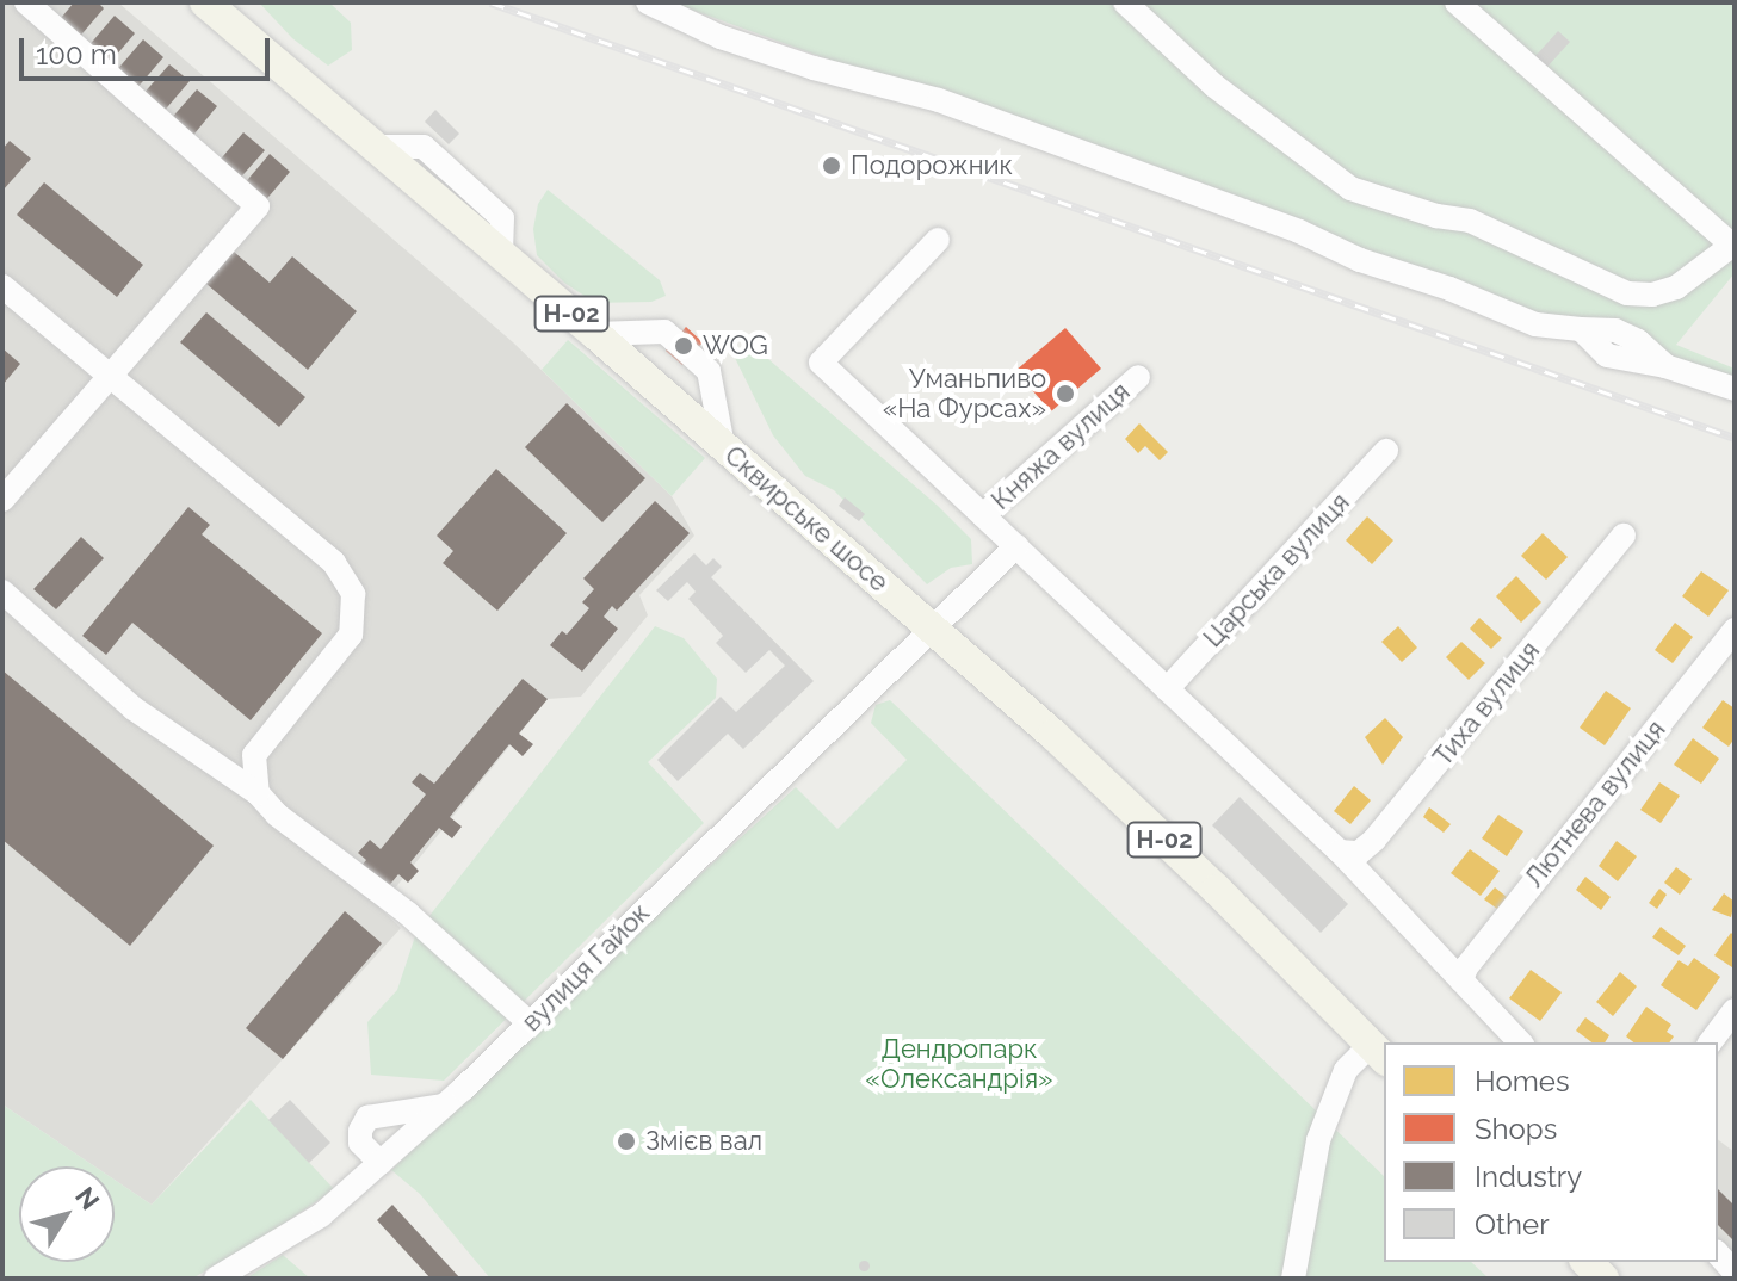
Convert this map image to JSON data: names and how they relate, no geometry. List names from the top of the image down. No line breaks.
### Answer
{"streets":{"main road":["Н-02","Сквирське шосе"],"street":["Княжа вулиця","Царська вулиця","Тиха вулиця","Лютнева вулиця","вулиця Гайок"]},"crossings":[["Сквирське шосе","вулиця Гайок"]],"parks":["Дендропарк «Олександрія»"],"places":["Подорожник","WOG","Уманьпиво «На Фурсах»","Змієв вал"],"legend":["Homes","Shops","Industry","Other"],"scale_bar":"100 m","north":"top right"}
